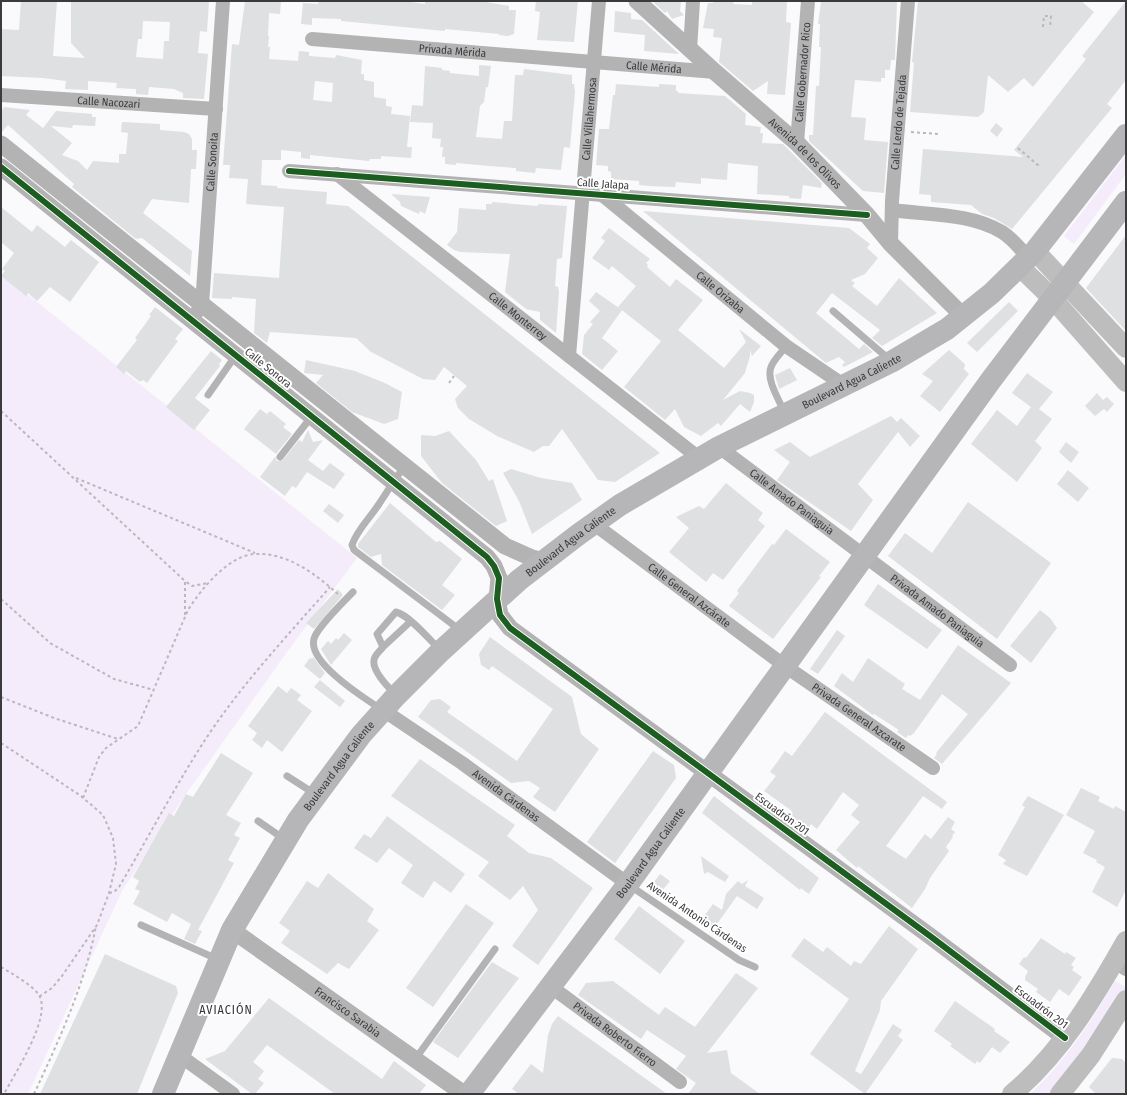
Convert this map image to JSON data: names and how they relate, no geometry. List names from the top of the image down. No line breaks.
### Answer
{"streets":{"main road":["Boulevard Agua Caliente"],"street":["Privada Mérida","Calle Mérida","Calle Gobernador Rico","Calle Nacozari","Calle Villahermosa","Calle Lerdo de Tejada","Avenida de los Olivos","Calle Sonoita","Calle Jalapa","Calle Orizaba","Calle Monterrey","Calle Sonora","Calle Amado Paniaguia","Calle General Azcárate","Privada Amado Paniaguia","Privada General Azcarate","Avenida Cárdenas","Escuadrón 201","Francisco Sarabia","Privada Roberto Fierro"],"lane":["Avenida Antonio Cárdenas"]},"crossings":[["Privada Mérida","Calle Mérida"],["Privada Mérida","Calle Villahermosa"],["Calle Mérida","Calle Villahermosa"],["Calle Mérida","Avenida de los Olivos"],["Calle Gobernador Rico","Avenida de los Olivos"],["Calle Nacozari","Calle Sonoita"],["Calle Villahermosa","Calle Jalapa"],["Calle Villahermosa","Calle Monterrey"],["Calle Lerdo de Tejada","Avenida de los Olivos"],["Avenida de los Olivos","Calle Jalapa"],["Avenida de los Olivos","Boulevard Agua Caliente"],["Calle Sonoita","Calle Sonora"],["Calle Jalapa","Calle Orizaba"],["Calle Jalapa","Calle Monterrey"],["Calle Orizaba","Boulevard Agua Caliente"],["Calle Monterrey","Boulevard Agua Caliente"],["Calle Sonora","Boulevard Agua Caliente"],["Calle Sonora","Escuadrón 201"],["Boulevard Agua Caliente","Calle Amado Paniaguia"],["Boulevard Agua Caliente","Calle General Azcárate"],["Boulevard Agua Caliente","Privada Amado Paniaguia"],["Boulevard Agua Caliente","Privada General Azcarate"],["Boulevard Agua Caliente","Avenida Cárdenas"],["Boulevard Agua Caliente","Escuadrón 201"],["Boulevard Agua Caliente","Avenida Antonio Cárdenas"],["Boulevard Agua Caliente","Francisco Sarabia"],["Boulevard Agua Caliente","Privada Roberto Fierro"],["Calle Amado Paniaguia","Privada Amado Paniaguia"],["Calle General Azcárate","Privada General Azcarate"],["Avenida Cárdenas","Avenida Antonio Cárdenas"]],"districts":["AVIACIÓN"]}
